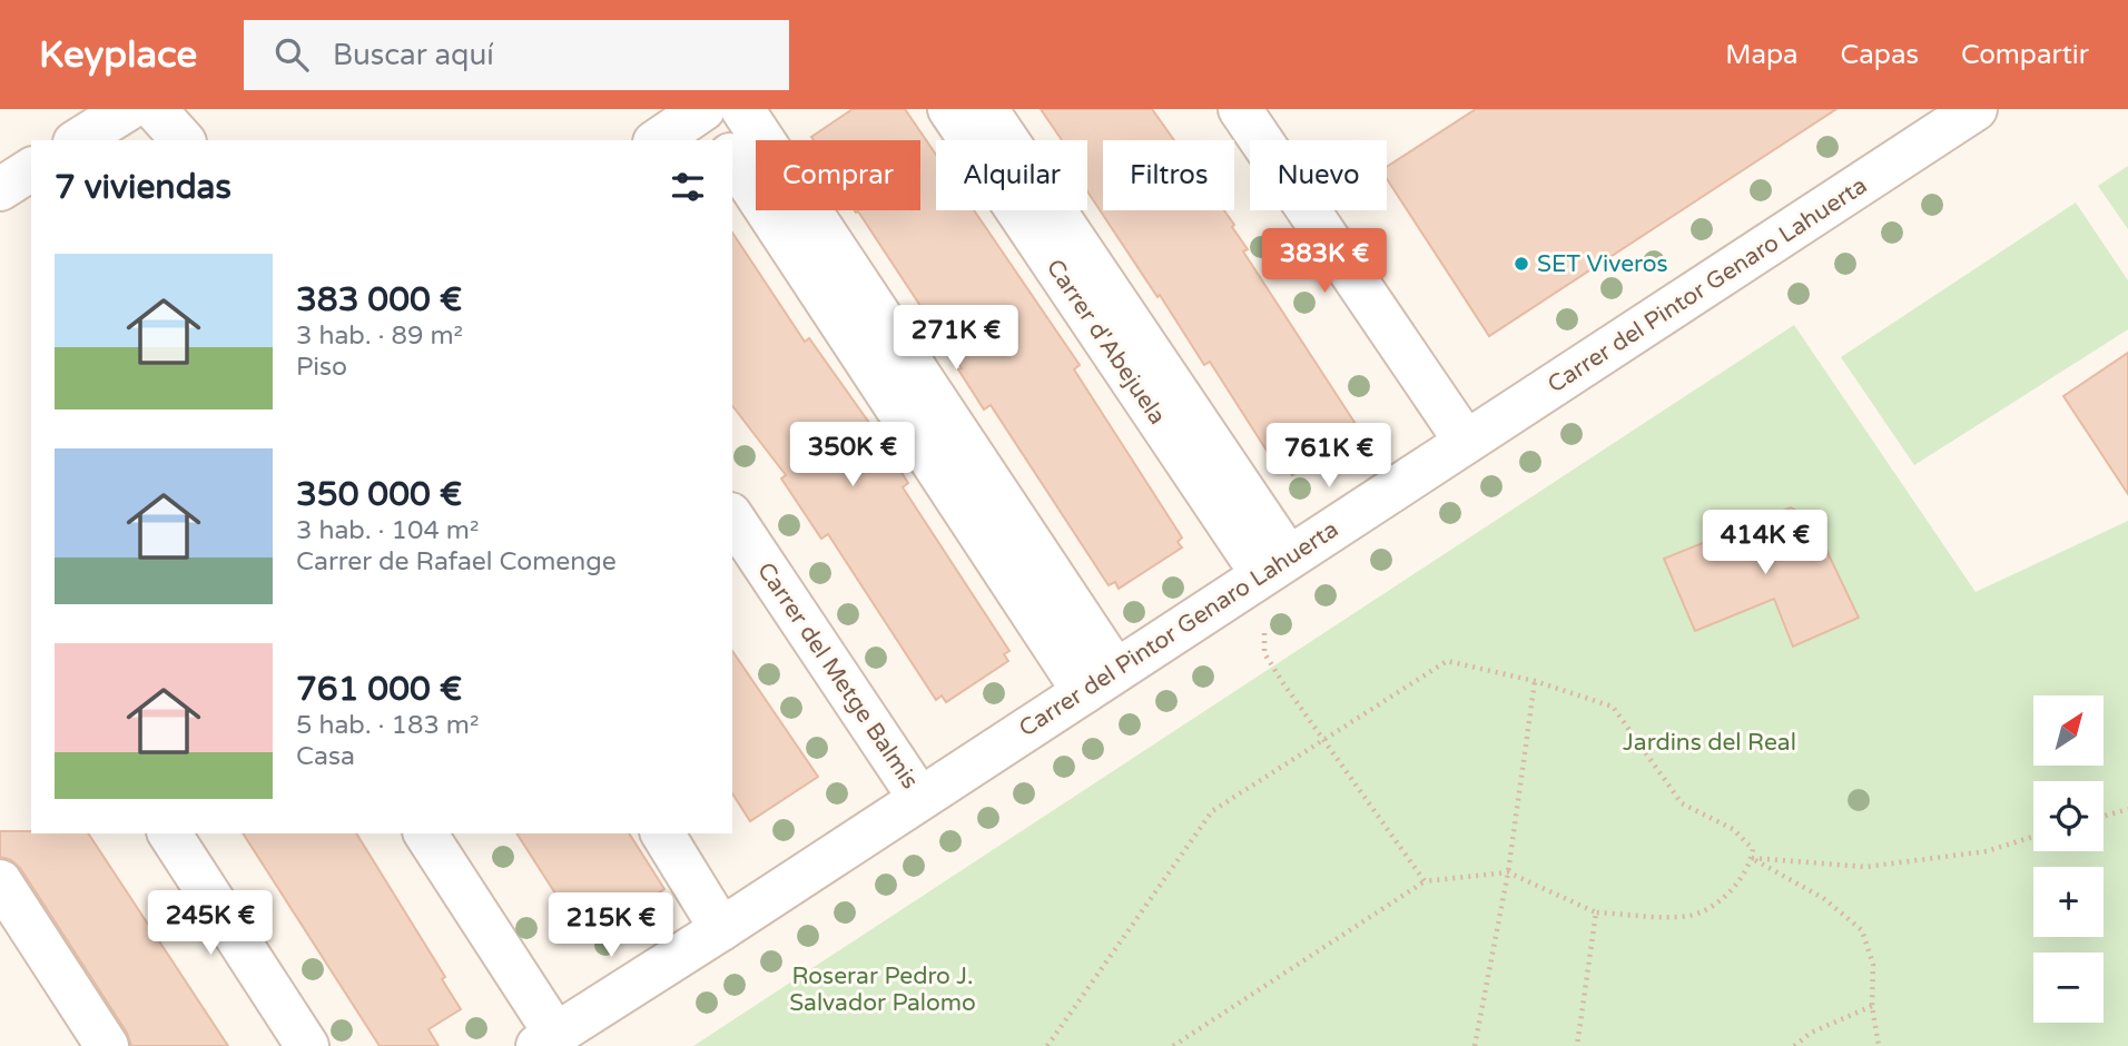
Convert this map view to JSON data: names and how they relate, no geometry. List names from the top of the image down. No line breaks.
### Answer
{"streets":{"street":["Carrer del Pintor Genaro Lahuerta","Carrer d'Abejuela","Carrer del Metge Balmis"]},"crossings":[["Carrer del Pintor Genaro Lahuerta","Carrer d'Abejuela"],["Carrer del Pintor Genaro Lahuerta","Carrer del Metge Balmis"]],"parks":["Jardins del Real","Roserar Pedro J. Salvador Palomo"],"places":["SET Viveros"],"north":"top right","page":{"header":"Keyplace","search":"Buscar aquí","nav":["Mapa","Capas","Compartir"],"chip":["Comprar","Alquilar","Filtros","Nuevo"],"heading":"7 viviendas","price":["383K €","271K €","350K €","761K €","414K €","245K €","215K €"],"list":[{"name":"383 000 €","note":"3 hab. · 89 m² · Piso"},{"name":"350 000 €","note":"3 hab. · 104 m² · Carrer de Rafael Comenge"},{"name":"761 000 €","note":"5 hab. · 183 m² · Casa"}],"map_buttons":["+","−"]}}
